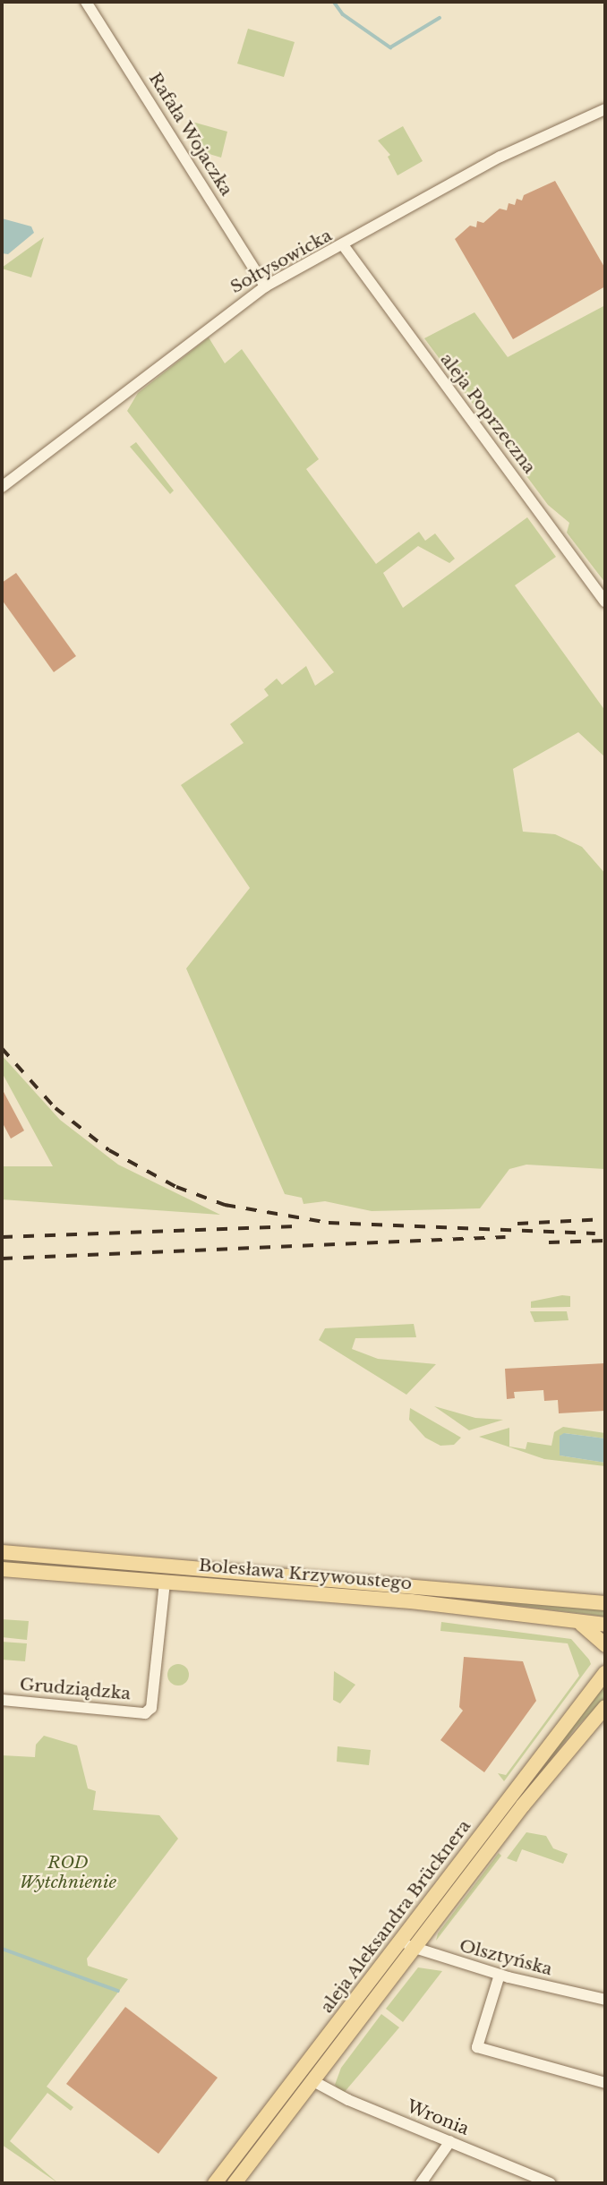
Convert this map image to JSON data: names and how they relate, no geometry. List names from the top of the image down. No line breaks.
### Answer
{"streets":{"main road":["Bolesława Krzywoustego","aleja Aleksandra Brücknera"],"street":["Rafała Wojaczka","Sołtysowicka","aleja Poprzeczna","Grudziądzka","Olsztyńska","Wronia"]},"crossings":[["Rafała Wojaczka","Sołtysowicka"],["Sołtysowicka","aleja Poprzeczna"],["Bolesława Krzywoustego","Grudziądzka"],["aleja Aleksandra Brücknera","Olsztyńska"],["aleja Aleksandra Brücknera","Wronia"]],"parks":["ROD Wytchnienie"]}
